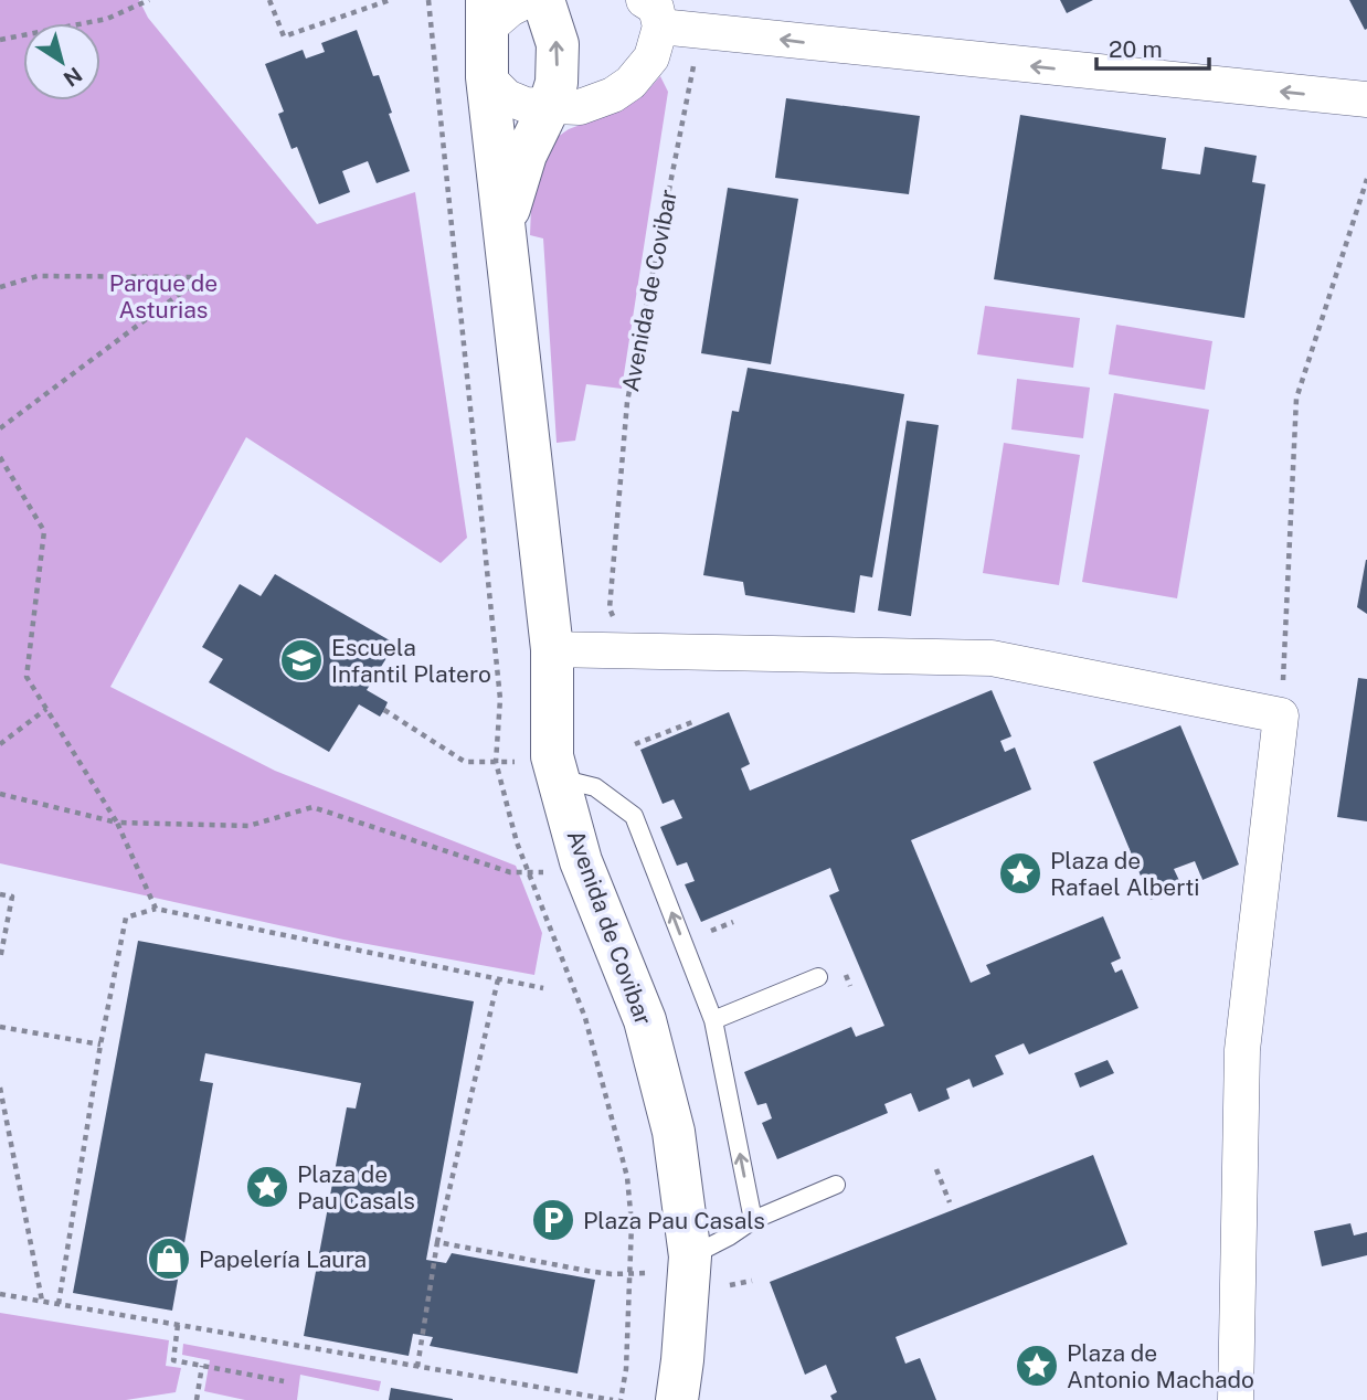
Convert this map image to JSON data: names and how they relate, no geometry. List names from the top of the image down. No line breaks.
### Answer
{"streets":{"street":["Avenida de Covibar"]},"parks":["Parque de Asturias"],"places":{"school or university":["Escuela Infantil Platero"],"place":["Plaza de Rafael Alberti","Plaza de Pau Casals","Plaza de Antonio Machado"],"parking":["Plaza Pau Casals"],"shop":["Papelería Laura"]},"scale_bar":"20 m","north":"bottom right"}
